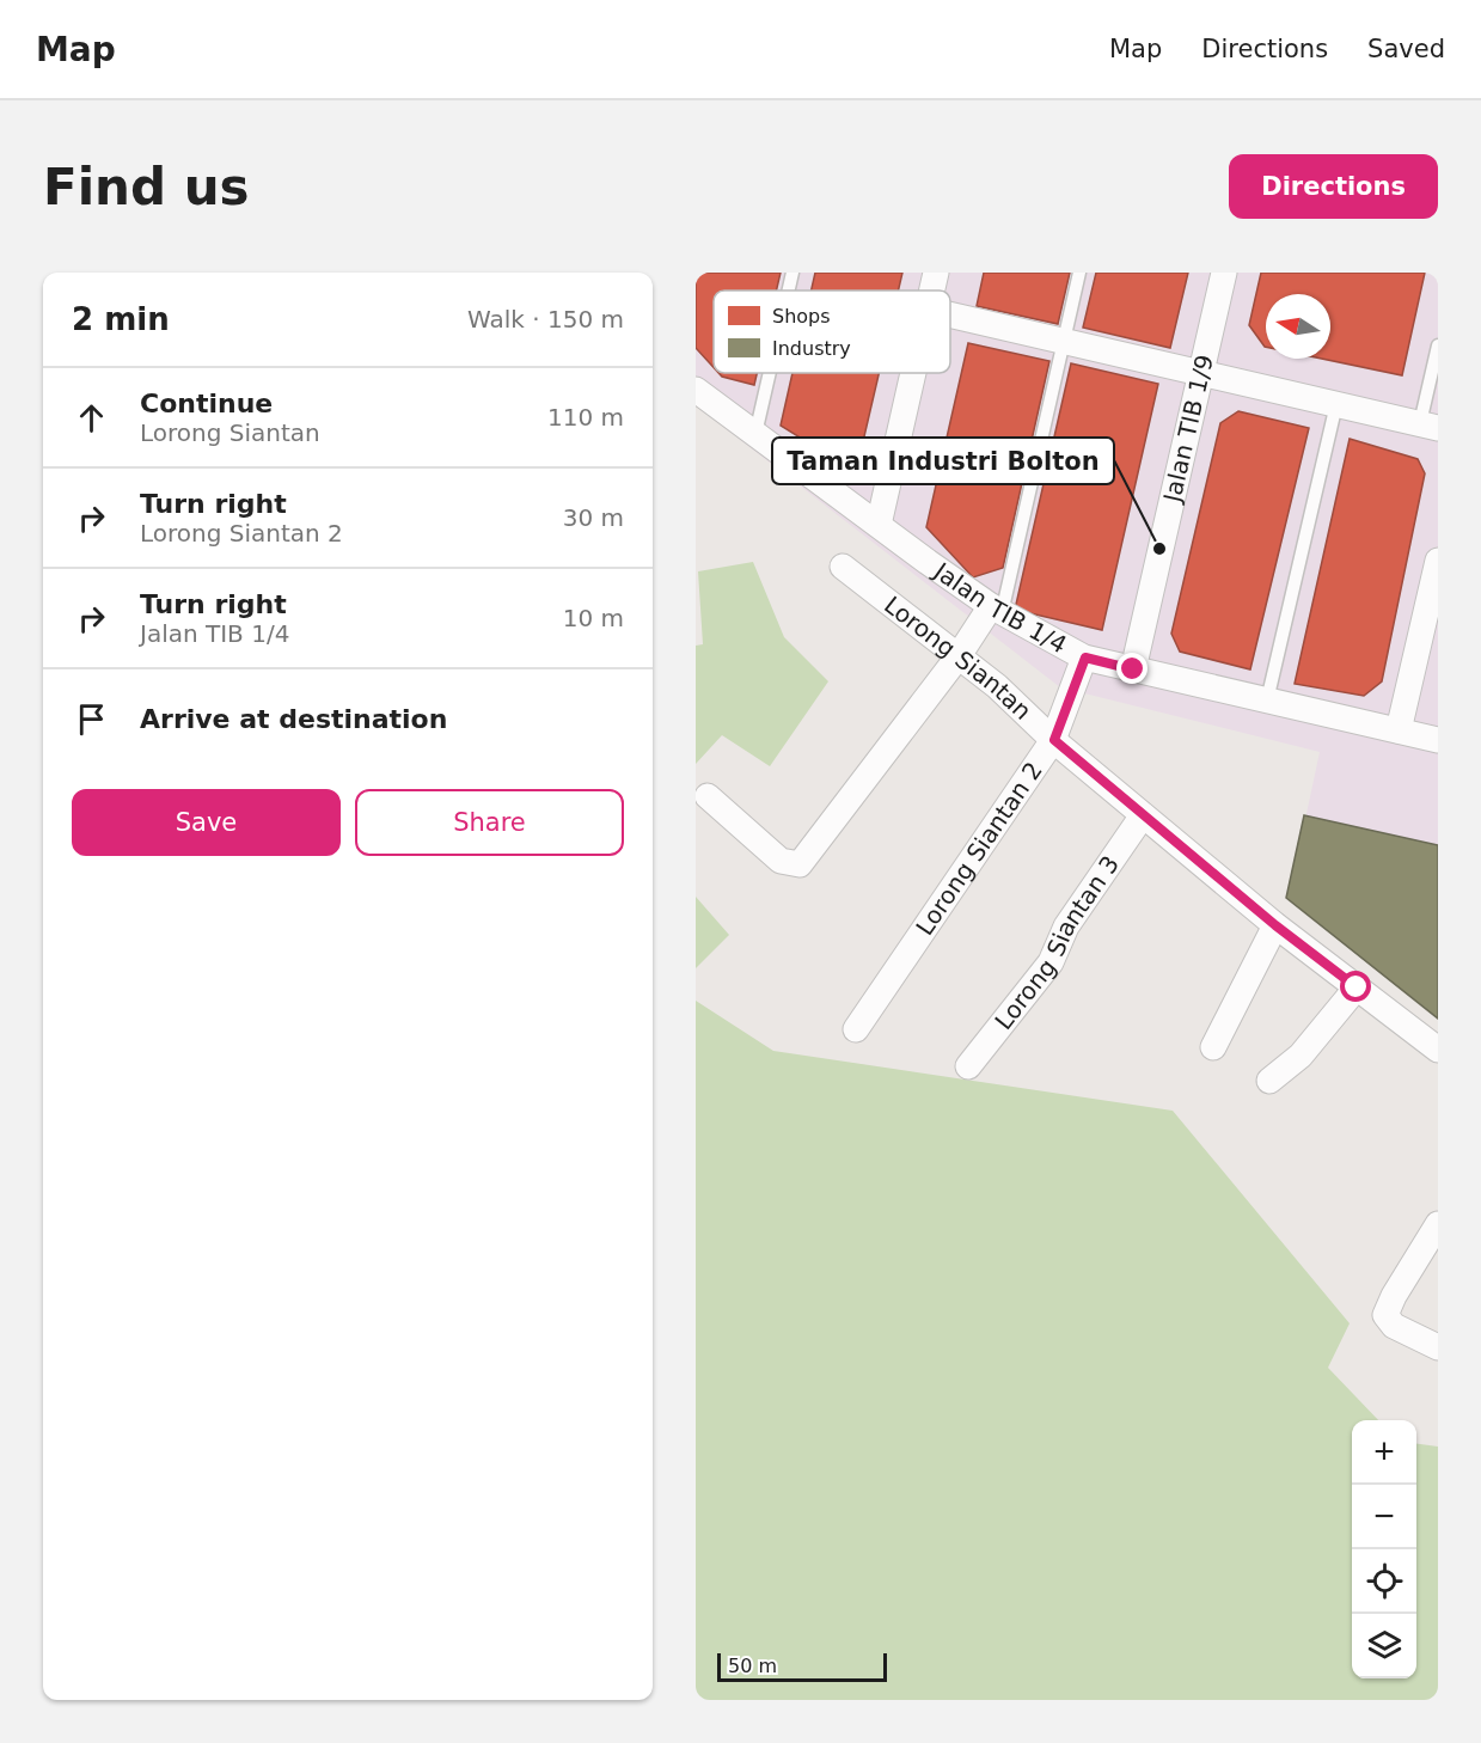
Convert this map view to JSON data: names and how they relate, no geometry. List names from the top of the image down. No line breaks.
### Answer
{"streets":{"street":["Jalan TIB 1/9","Jalan TIB 1/4","Lorong Siantan","Lorong Siantan 2","Lorong Siantan 3"]},"crossings":[["Jalan TIB 1/9","Jalan TIB 1/4"],["Jalan TIB 1/4","Lorong Siantan 2"],["Lorong Siantan","Lorong Siantan 2"],["Lorong Siantan","Lorong Siantan 3"]],"places":["Taman Industri Bolton"],"legend":["Shops","Industry"],"scale_bar":"50 m","north":"left","page":{"header":"Map","nav":["Map","Directions","Saved"],"buttons":["Directions",["Save","Share"]],"title":"Find us","heading":["2 min","Walk · 150 m"],"list":[["Continue","Lorong Siantan","110 m"],["Turn right","Lorong Siantan 2","30 m"],["Turn right","Jalan TIB 1/4","10 m"],"Arrive at destination"],"map_buttons":["+","−"],"scale":"50 m"}}
